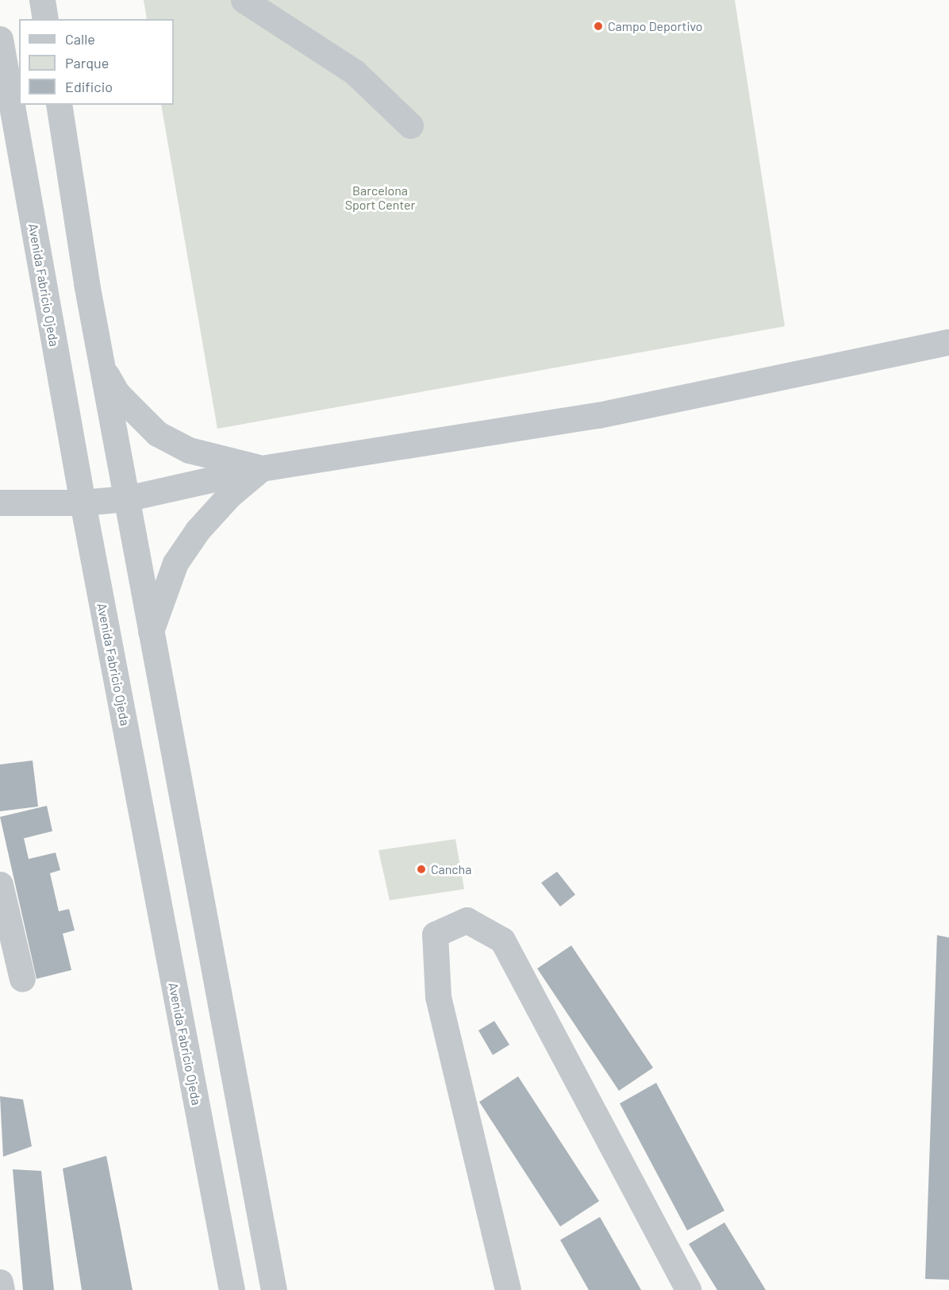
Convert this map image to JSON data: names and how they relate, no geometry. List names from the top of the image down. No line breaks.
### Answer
{"streets":{"street":["Avenida Fabricio Ojeda"]},"parks":["Barcelona Sport Center"],"places":["Campo Deportivo","Cancha"],"legend":["Calle","Parque","Edificio"]}
